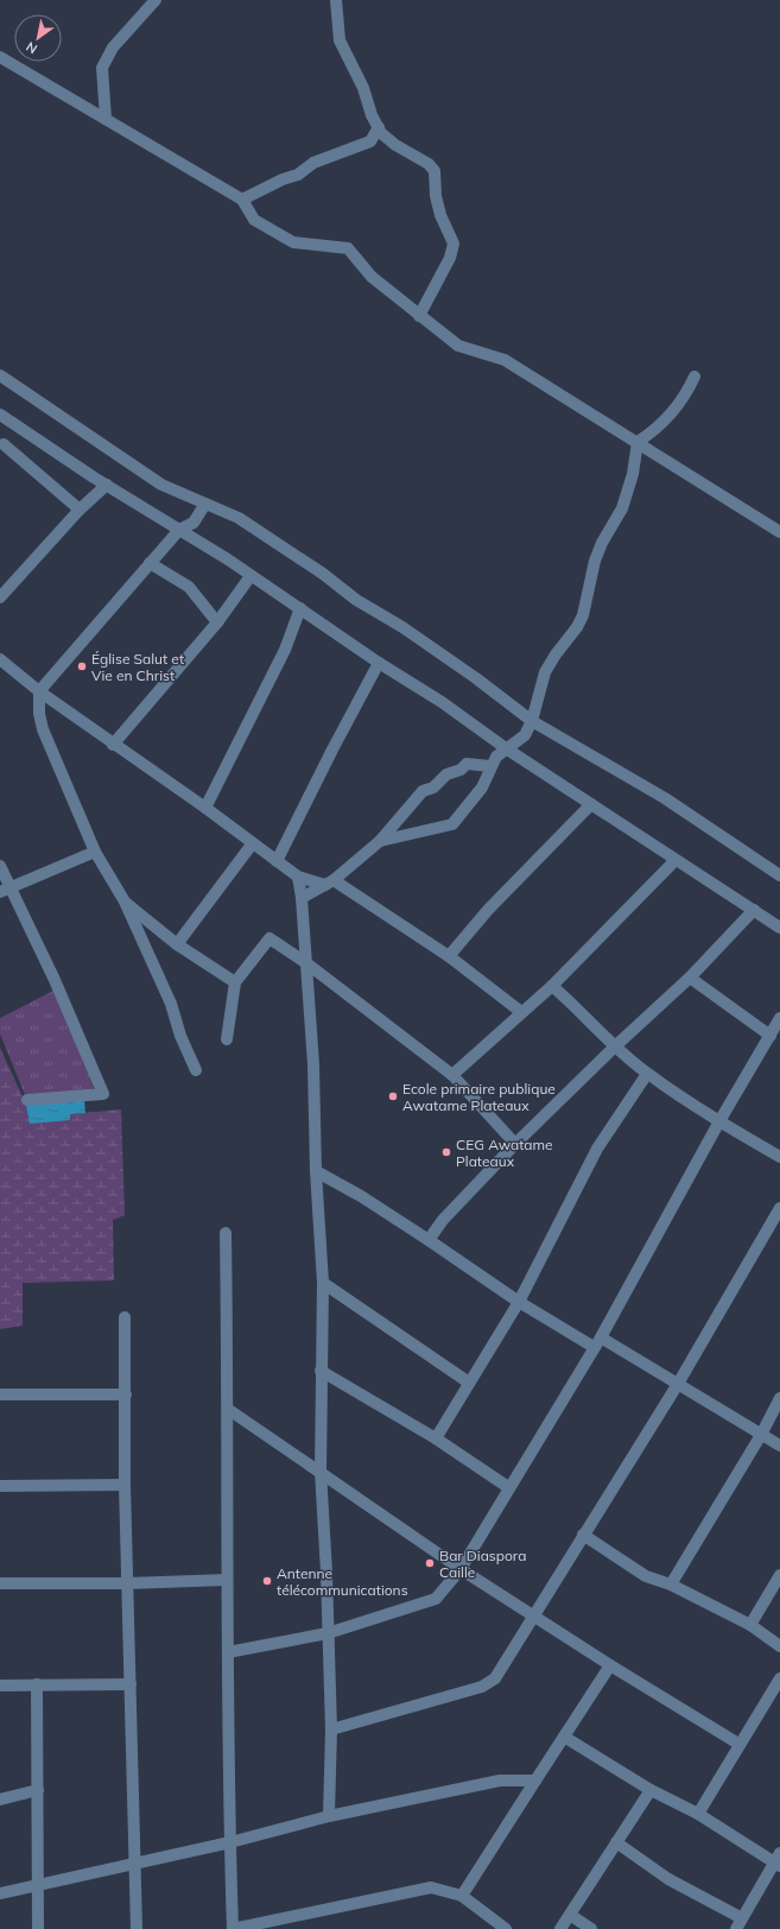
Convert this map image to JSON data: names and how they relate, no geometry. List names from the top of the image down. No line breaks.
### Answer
{"places":["Église Salut et Vie en Christ","Ecole primaire publique Awatame Plateaux","CEG Awatame Plateaux","Bar Diaspora Caille","Antenne télécommunications"],"north":"bottom left"}
